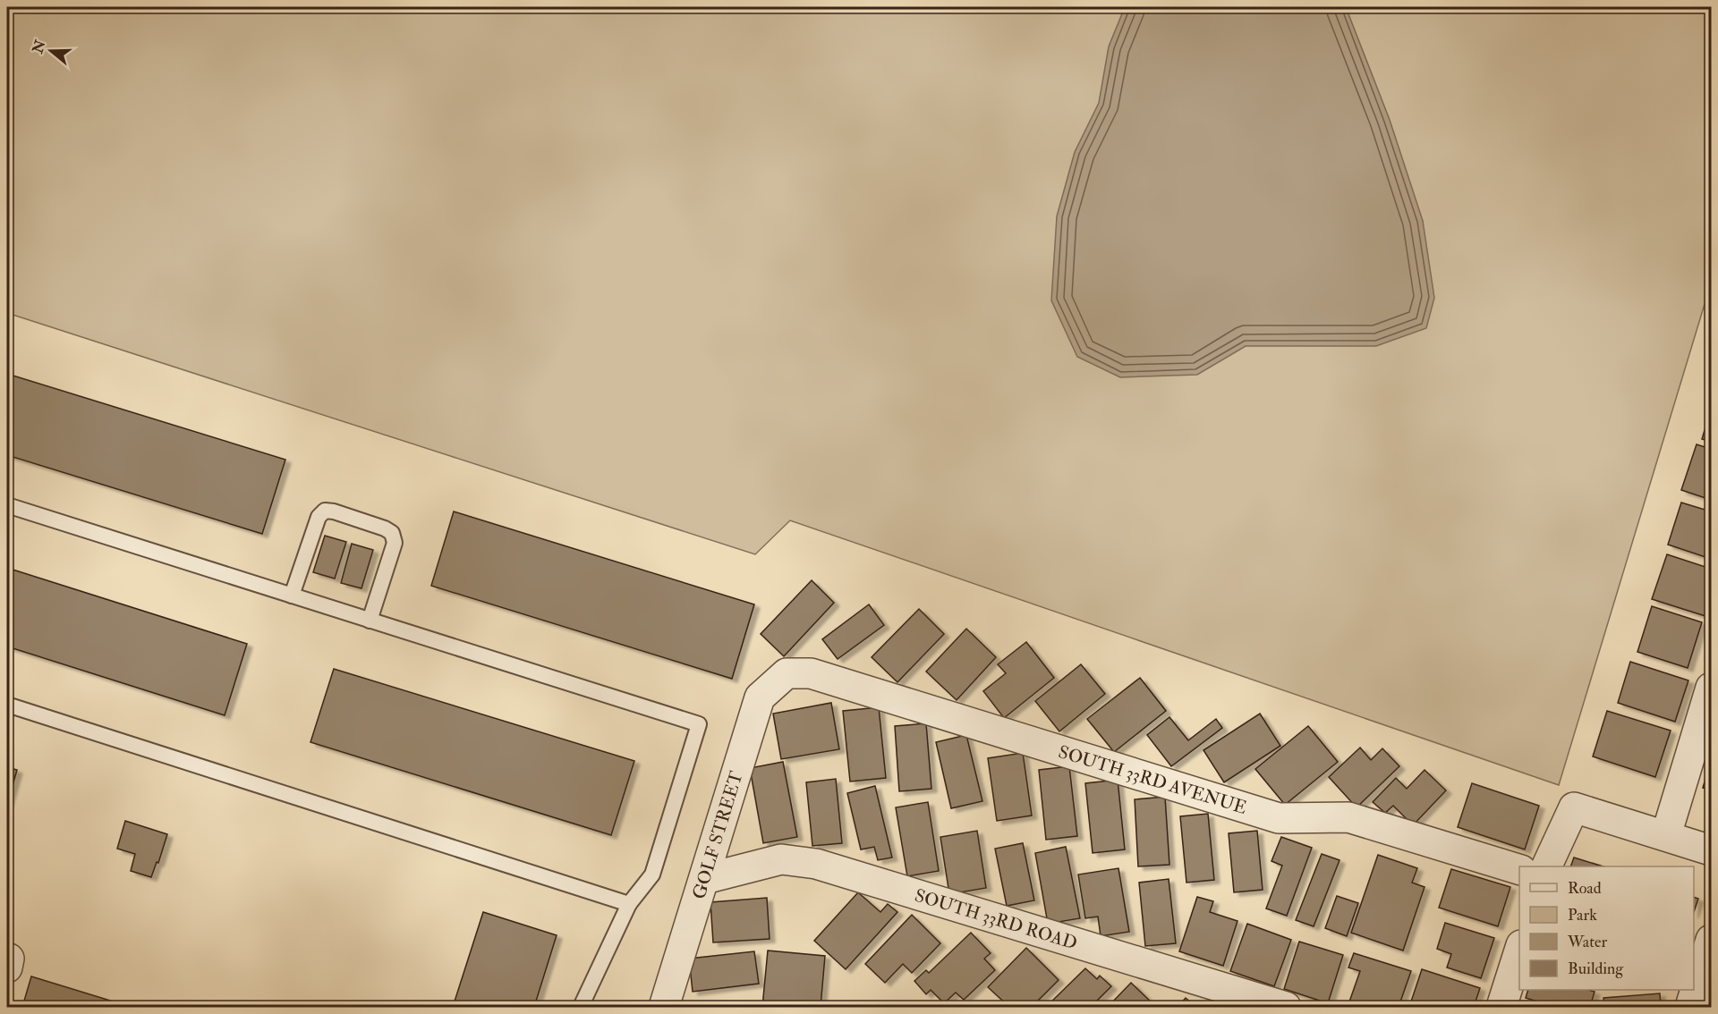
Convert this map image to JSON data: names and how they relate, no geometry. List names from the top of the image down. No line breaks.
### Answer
{"streets":{"street":["SOUTH 33RD AVENUE","GOLF STREET","SOUTH 33RD ROAD"]},"crossings":[["SOUTH 33RD AVENUE","GOLF STREET"],["GOLF STREET","SOUTH 33RD ROAD"]],"legend":["Road","Park","Water","Building"],"north":"left"}
